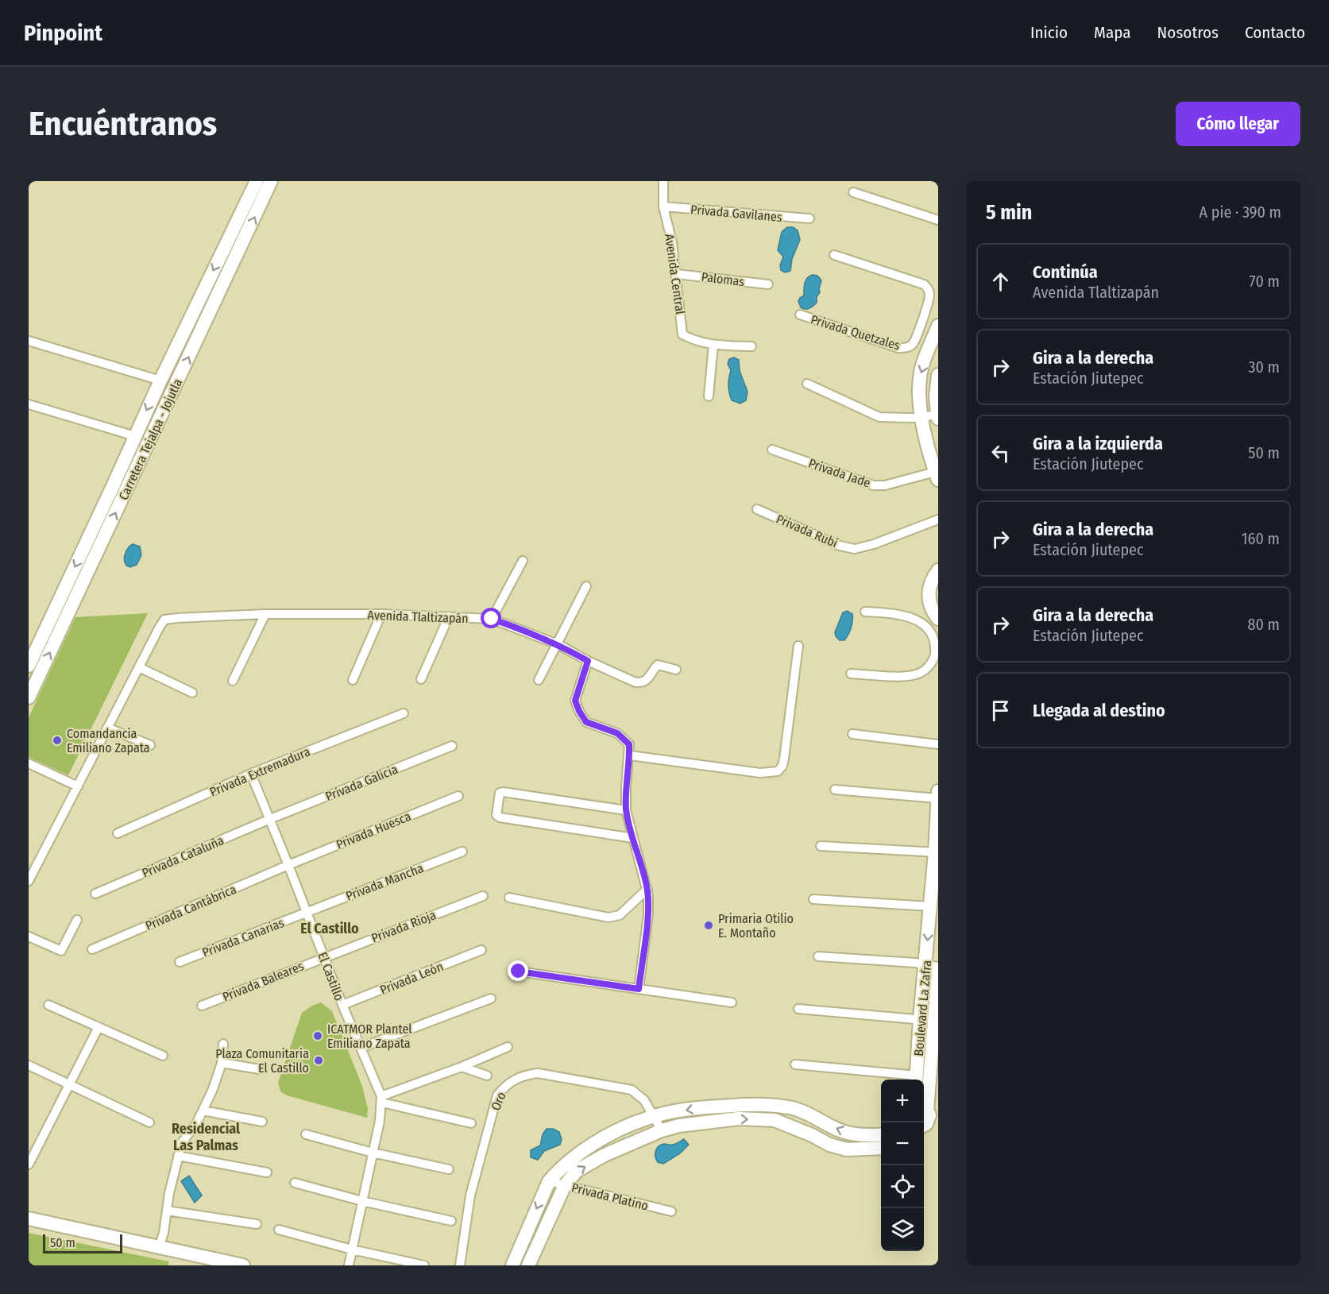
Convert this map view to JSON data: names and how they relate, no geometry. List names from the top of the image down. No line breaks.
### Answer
{"streets":{"street":["Privada Gavilanes","Avenida Central","Palomas","Privada Quetzales","Carretera Tejalpa - Jojutla","Privada Jade","Privada Rubí","Avenida Tlaltizapán","Privada Extremadura","Privada Galicia","Privada Huesca","Privada Cataluña","Privada Mancha","Privada Cantábrica","Privada Rioja","Privada Canarias","El Castillo","Privada León","Privada Baleares","Boulevard La Zafra","Oro","Privada Platino"]},"crossings":[["Privada Gavilanes","Avenida Central"],["Avenida Central","Palomas"],["Privada Extremadura","El Castillo"],["Privada Galicia","Privada Cataluña"],["Privada Galicia","El Castillo"],["Privada Huesca","Privada Cantábrica"],["Privada Huesca","El Castillo"],["Privada Cataluña","El Castillo"],["Privada Mancha","Privada Canarias"],["Privada Mancha","El Castillo"],["Privada Cantábrica","El Castillo"],["Privada Rioja","El Castillo"],["Privada Rioja","Privada Baleares"],["Privada Canarias","El Castillo"],["El Castillo","Privada León"],["El Castillo","Privada Baleares"]],"districts":["El Castillo","Residencial Las Palmas"],"places":["Comandancia Emiliano Zapata","Primaria Otilio E. Montaño","ICATMOR Plantel Emiliano Zapata","Plaza Comunitaria El Castillo"],"scale_bar":"50 m","page":{"header":"Pinpoint","nav":["Inicio","Mapa","Nosotros","Contacto"],"buttons":"Cómo llegar","title":"Encuéntranos","heading":["5 min","A pie · 390 m"],"list":[["Continúa","Avenida Tlaltizapán","70 m"],["Gira a la derecha","Estación Jiutepec","30 m"],["Gira a la izquierda","Estación Jiutepec","50 m"],["Gira a la derecha","Estación Jiutepec","160 m"],["Gira a la derecha","Estación Jiutepec","80 m"],"Llegada al destino"],"map_buttons":["+","−"],"scale":"50 m"}}
